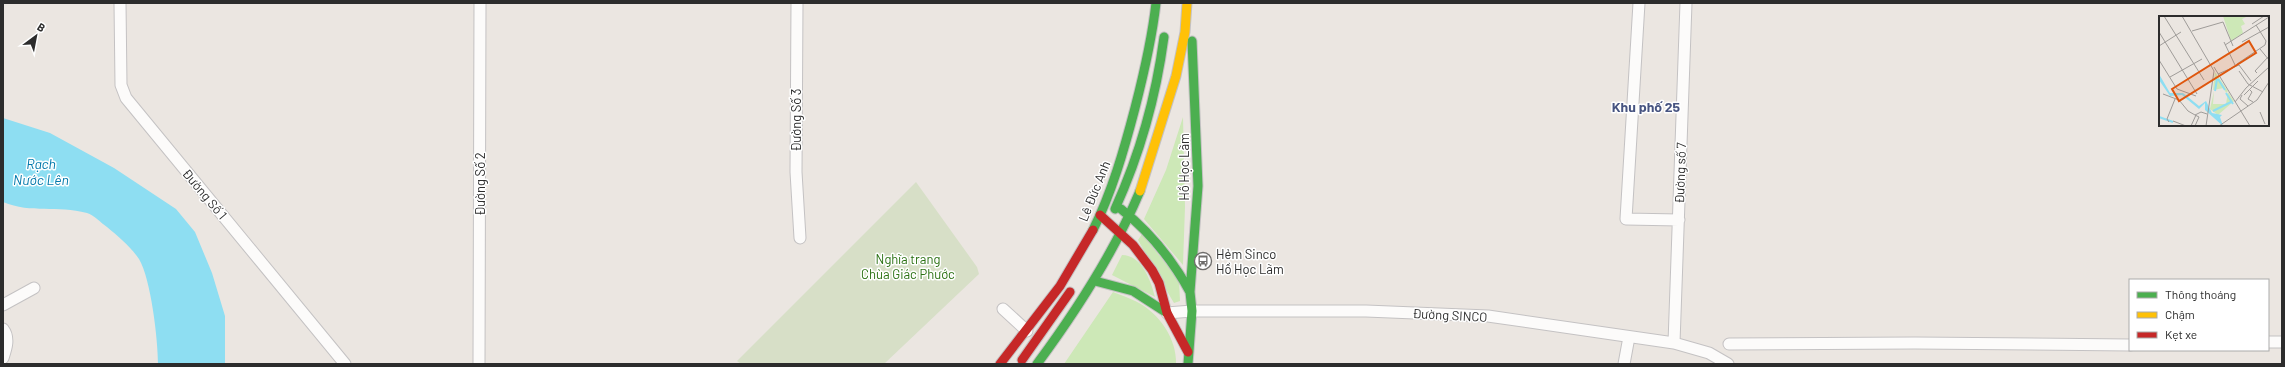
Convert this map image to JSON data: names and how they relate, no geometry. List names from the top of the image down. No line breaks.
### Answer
{"streets":{"main road":["Hồ Học Lãm","Lê Đức Anh"],"street":["Đường Số 3","Đường số 7","Đường Số 2","Đường Số 1","Đường SINCO"]},"crossings":[["Hồ Học Lãm","Lê Đức Anh"],["Hồ Học Lãm","Đường SINCO"],["Đường số 7","Đường SINCO"]],"districts":["Khu phố 25"],"water":["Rạch Nước Lên"],"parks":["Nghĩa trang Chùa Giác Phước"],"places":{"bus stop":["Hẻm Sinco Hồ Học Lãm"]},"legend":["Thông thoáng","Chậm","Kẹt xe"],"north":"top right"}
